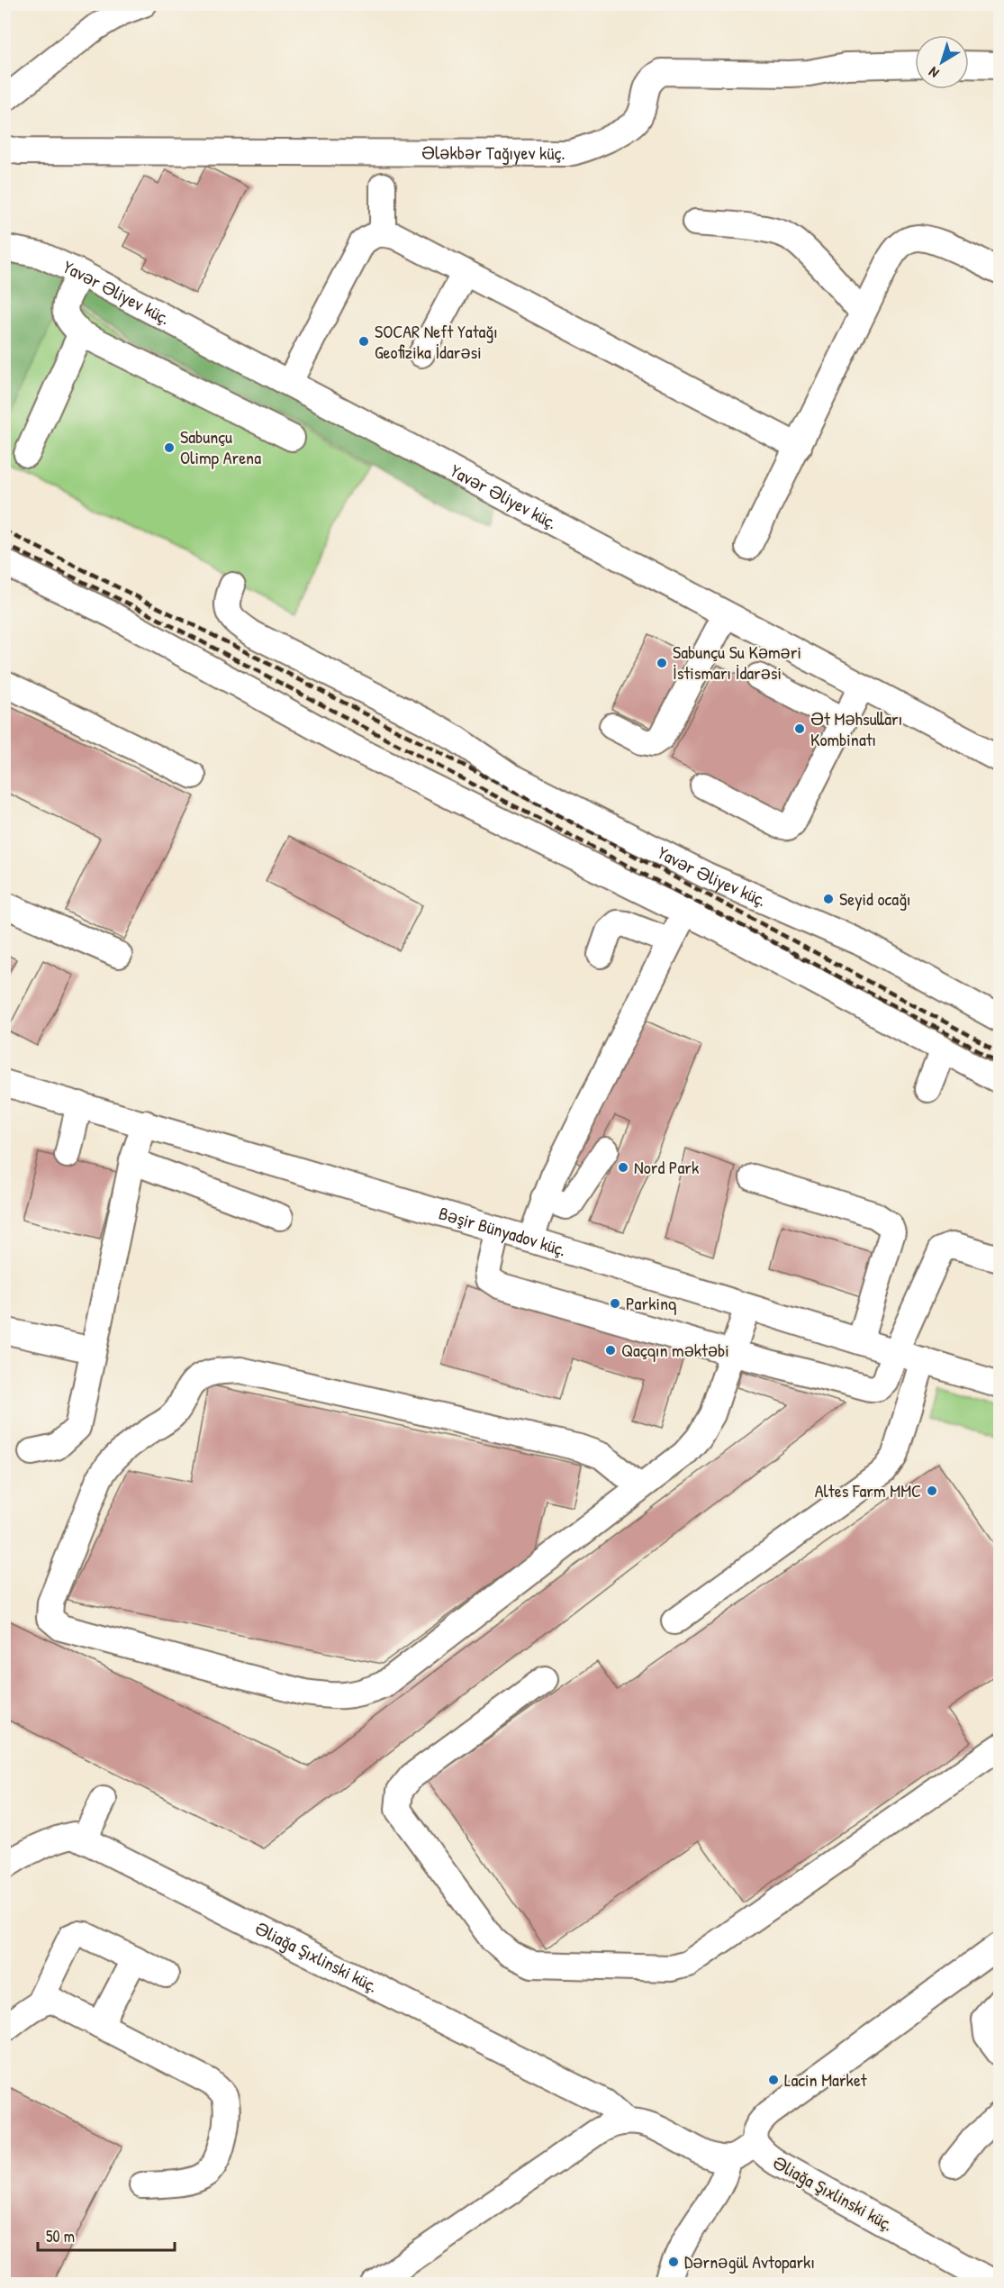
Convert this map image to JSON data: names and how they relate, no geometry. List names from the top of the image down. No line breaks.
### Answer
{"streets":{"street":["Ələkbər Tağıyev küç.","Yavər Əliyev küç.","Bəşir Bünyadov küç.","Əliağa Şıxlinski küç."]},"places":["SOCAR Neft Yatağı Geofizika İdarəsi","Sabunçu Olimp Arena","Sabunçu Su Kəməri İstismarı İdarəsi","Ət Məhsulları Kombinatı","Seyid ocağı","Nord Park","Parkinq","Qaçqın məktəbi","Altes Farm MMC","Lacin Market","Dərnəgül Avtoparkı"],"scale_bar":"50 m","north":"bottom left"}
